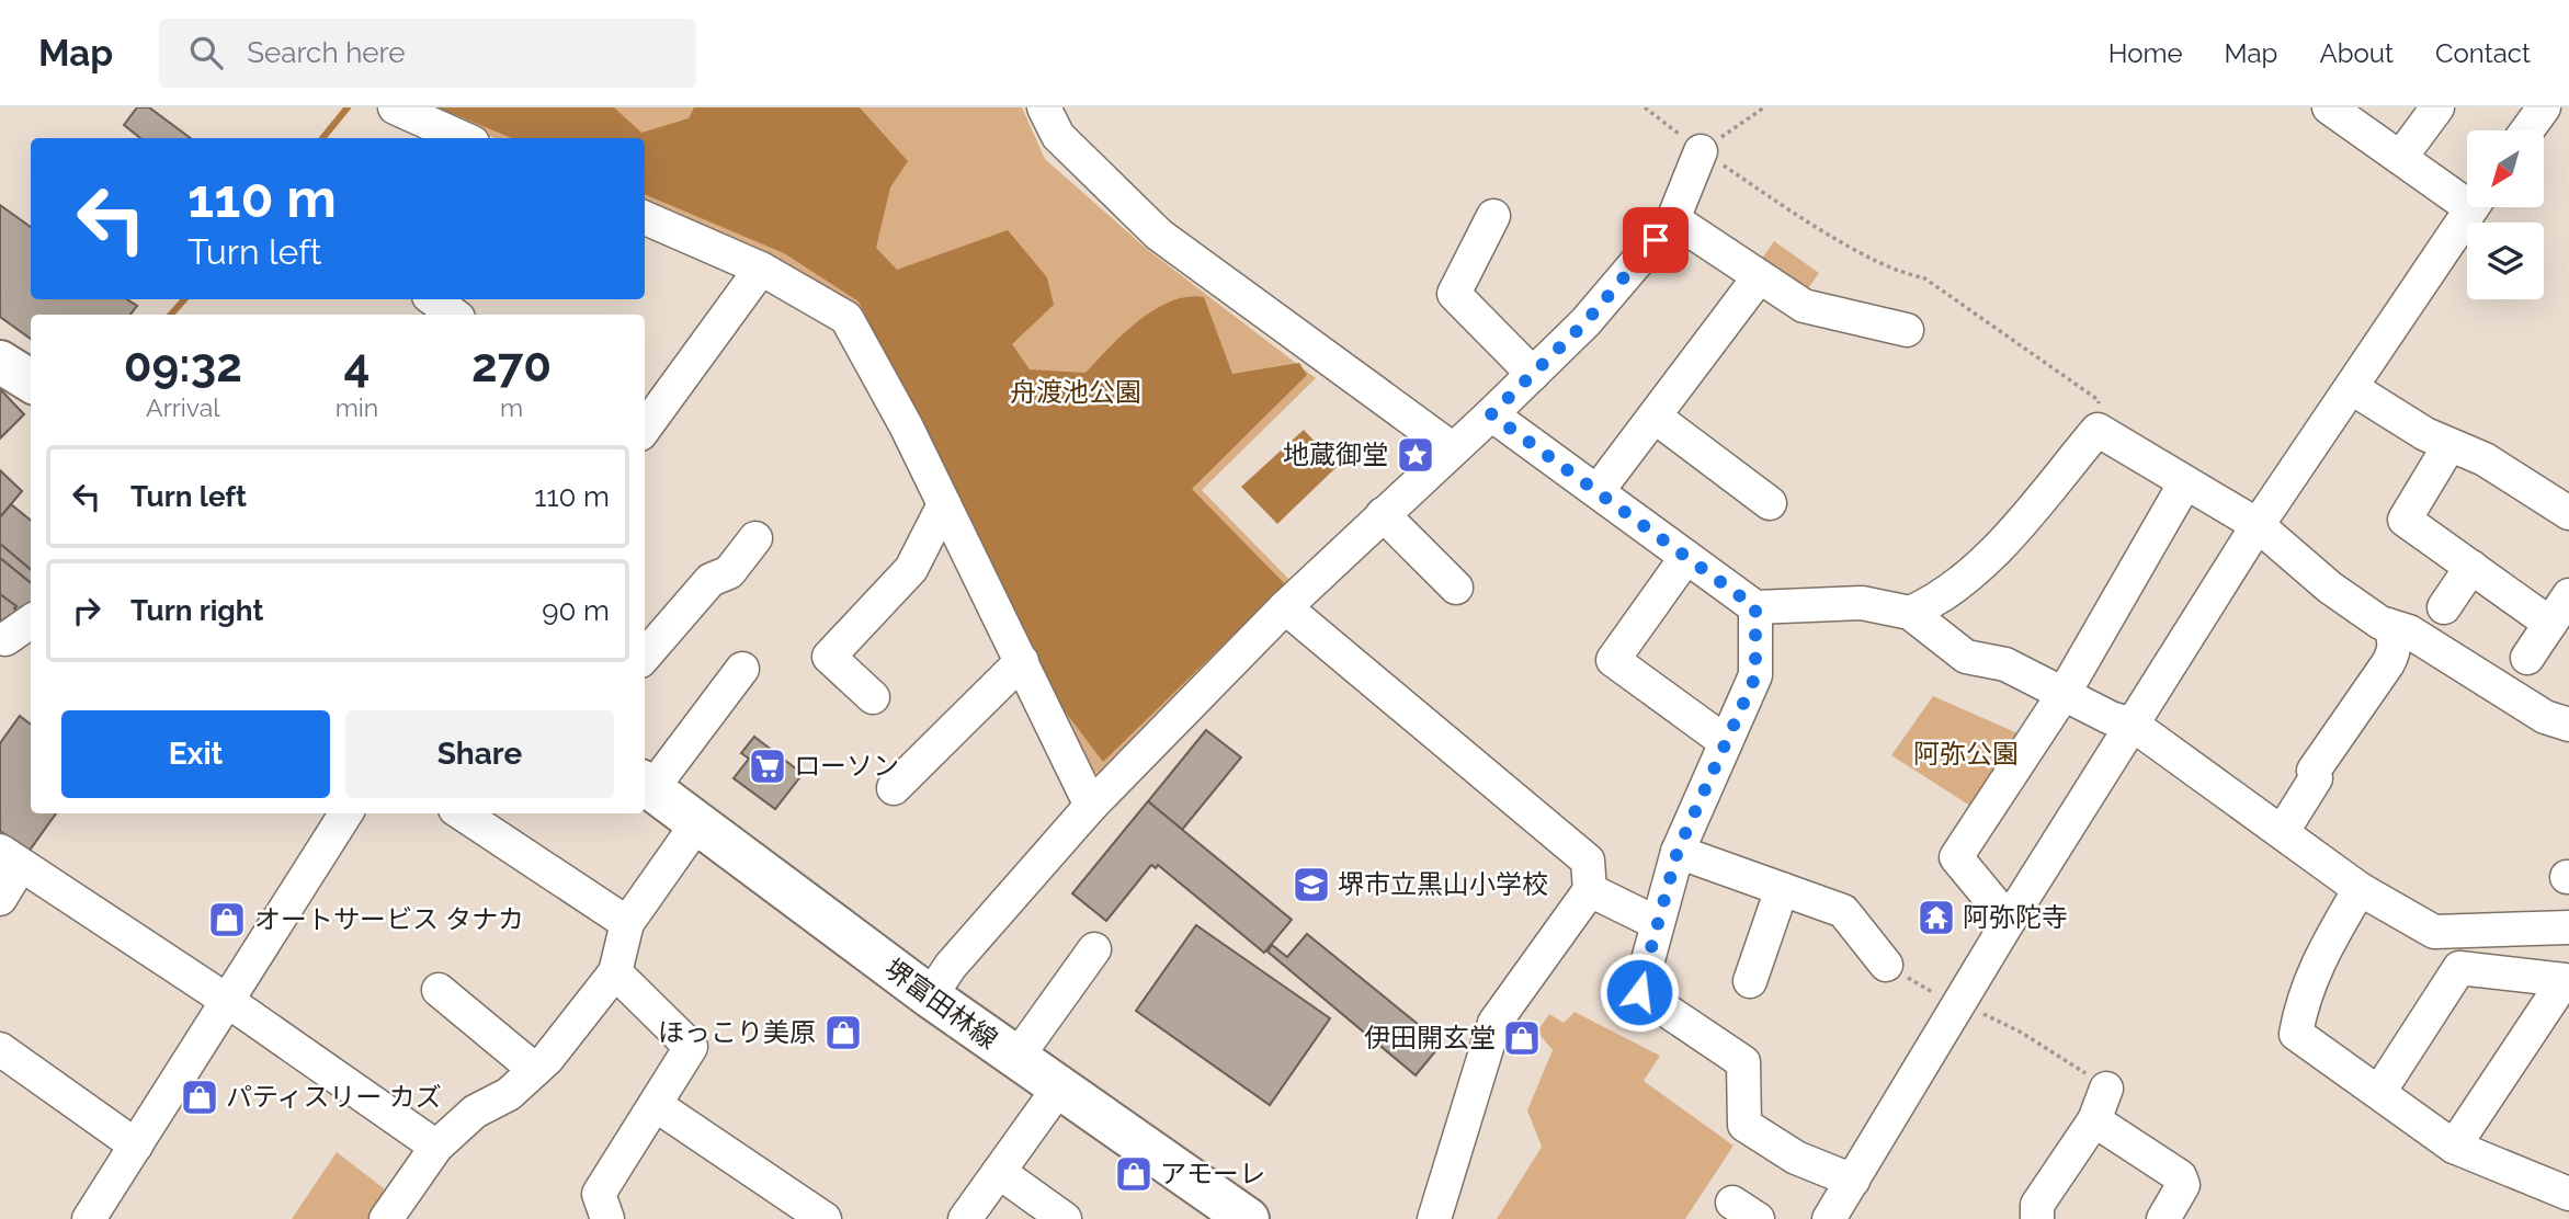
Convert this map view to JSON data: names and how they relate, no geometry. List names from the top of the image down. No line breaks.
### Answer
{"streets":{"main road":["堺富田林線"]},"parks":["舟渡池公園","阿弥公園"],"places":{"place":["地蔵御堂"],"supermarket":["ローソン"],"school or university":["堺市立黒山小学校"],"temple":["阿弥陀寺"],"shop":["オートサービス タナカ","ほっこり美原","伊田開玄堂","パティスリー カズ","アモーレ"]},"north":"bottom left","page":{"header":"Map","search":"Search here","nav":["Home","Map","About","Contact"],"turn":["110 m","Turn left"],"eta":["09:32","Arrival","4","min","270","m"],"list":[{"name":"Turn left","value":"110 m"},{"name":"Turn right","value":"90 m"}],"buttons":["Exit","Share"]}}
